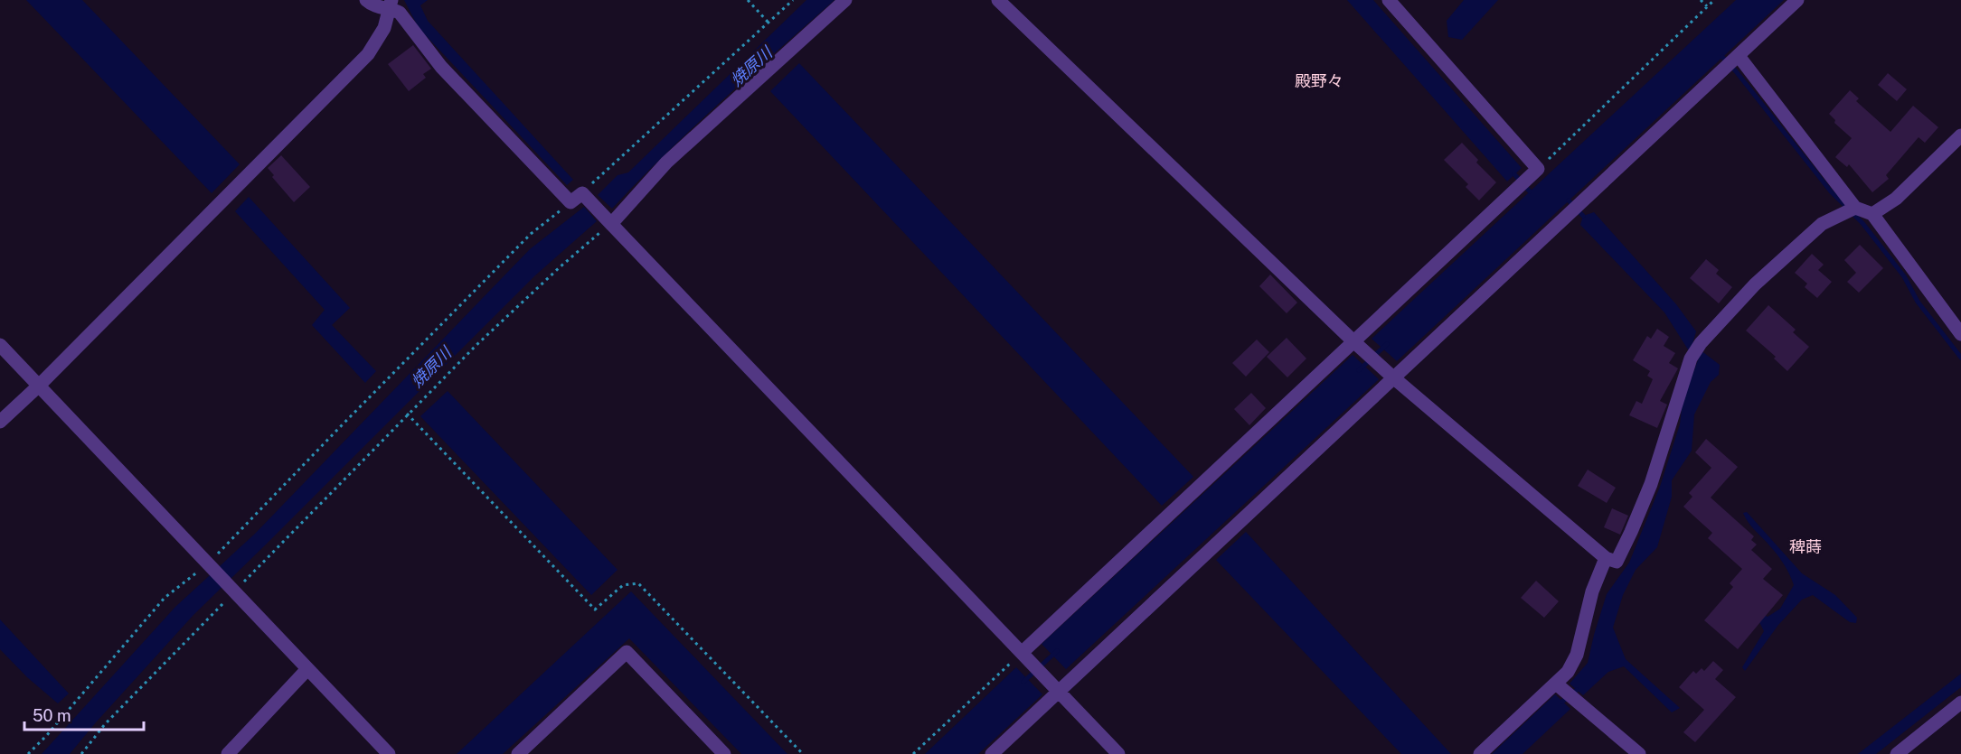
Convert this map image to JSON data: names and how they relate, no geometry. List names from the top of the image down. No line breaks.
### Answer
{"districts":["殿野々","稗蒔"],"water":["焼原川"],"scale_bar":"50 m"}
